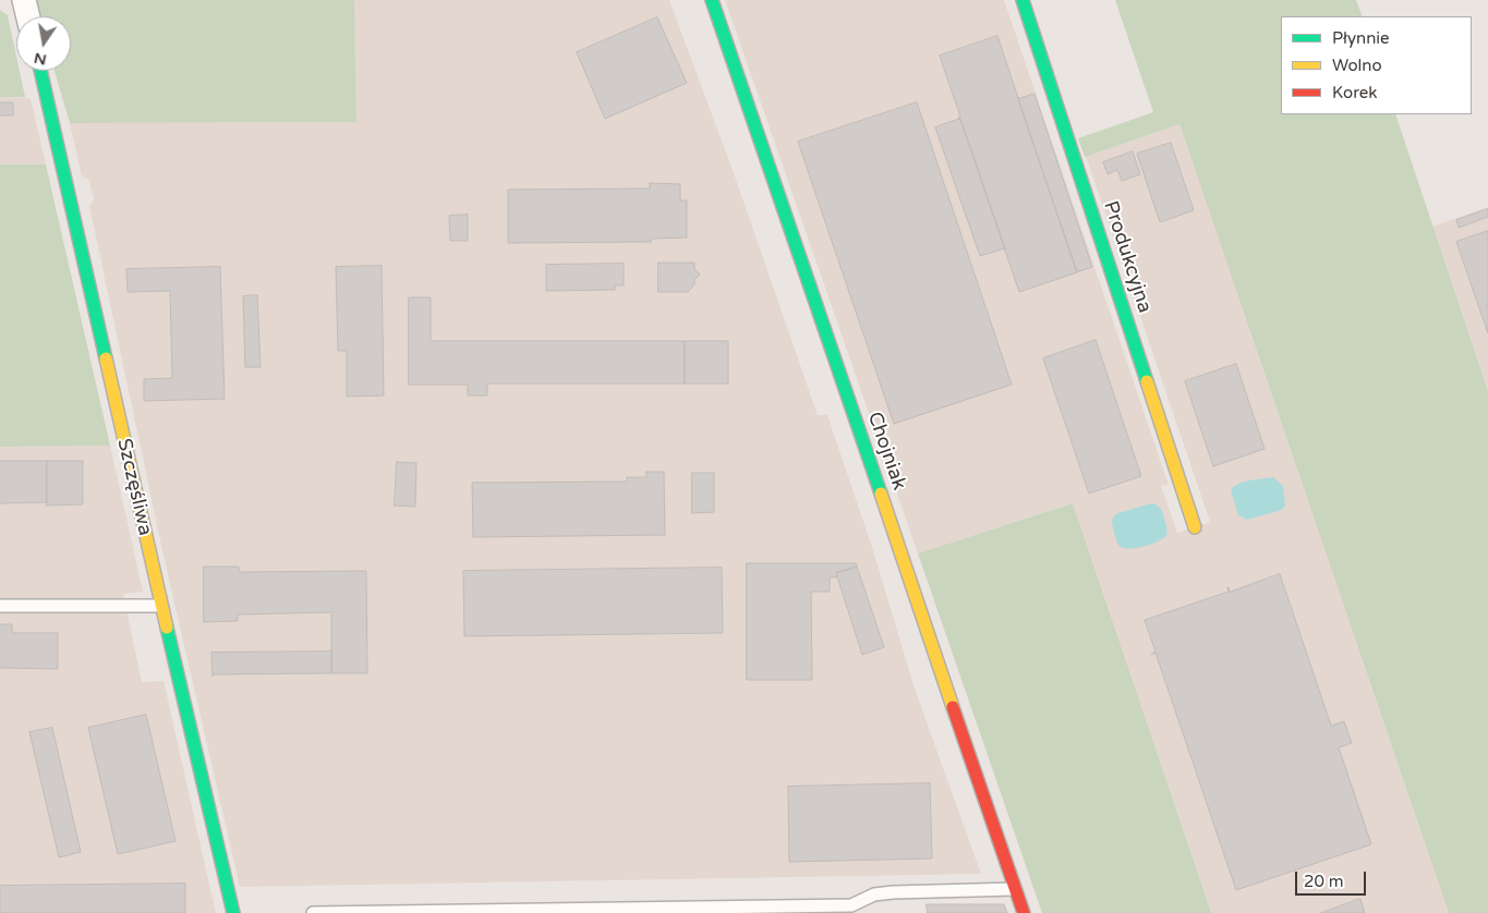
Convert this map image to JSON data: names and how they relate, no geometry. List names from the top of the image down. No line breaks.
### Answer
{"streets":{"street":["Produkcyjna","Chojniak","Szczęśliwa"]},"legend":["Płynnie","Wolno","Korek"],"scale_bar":"20 m","north":"bottom"}
